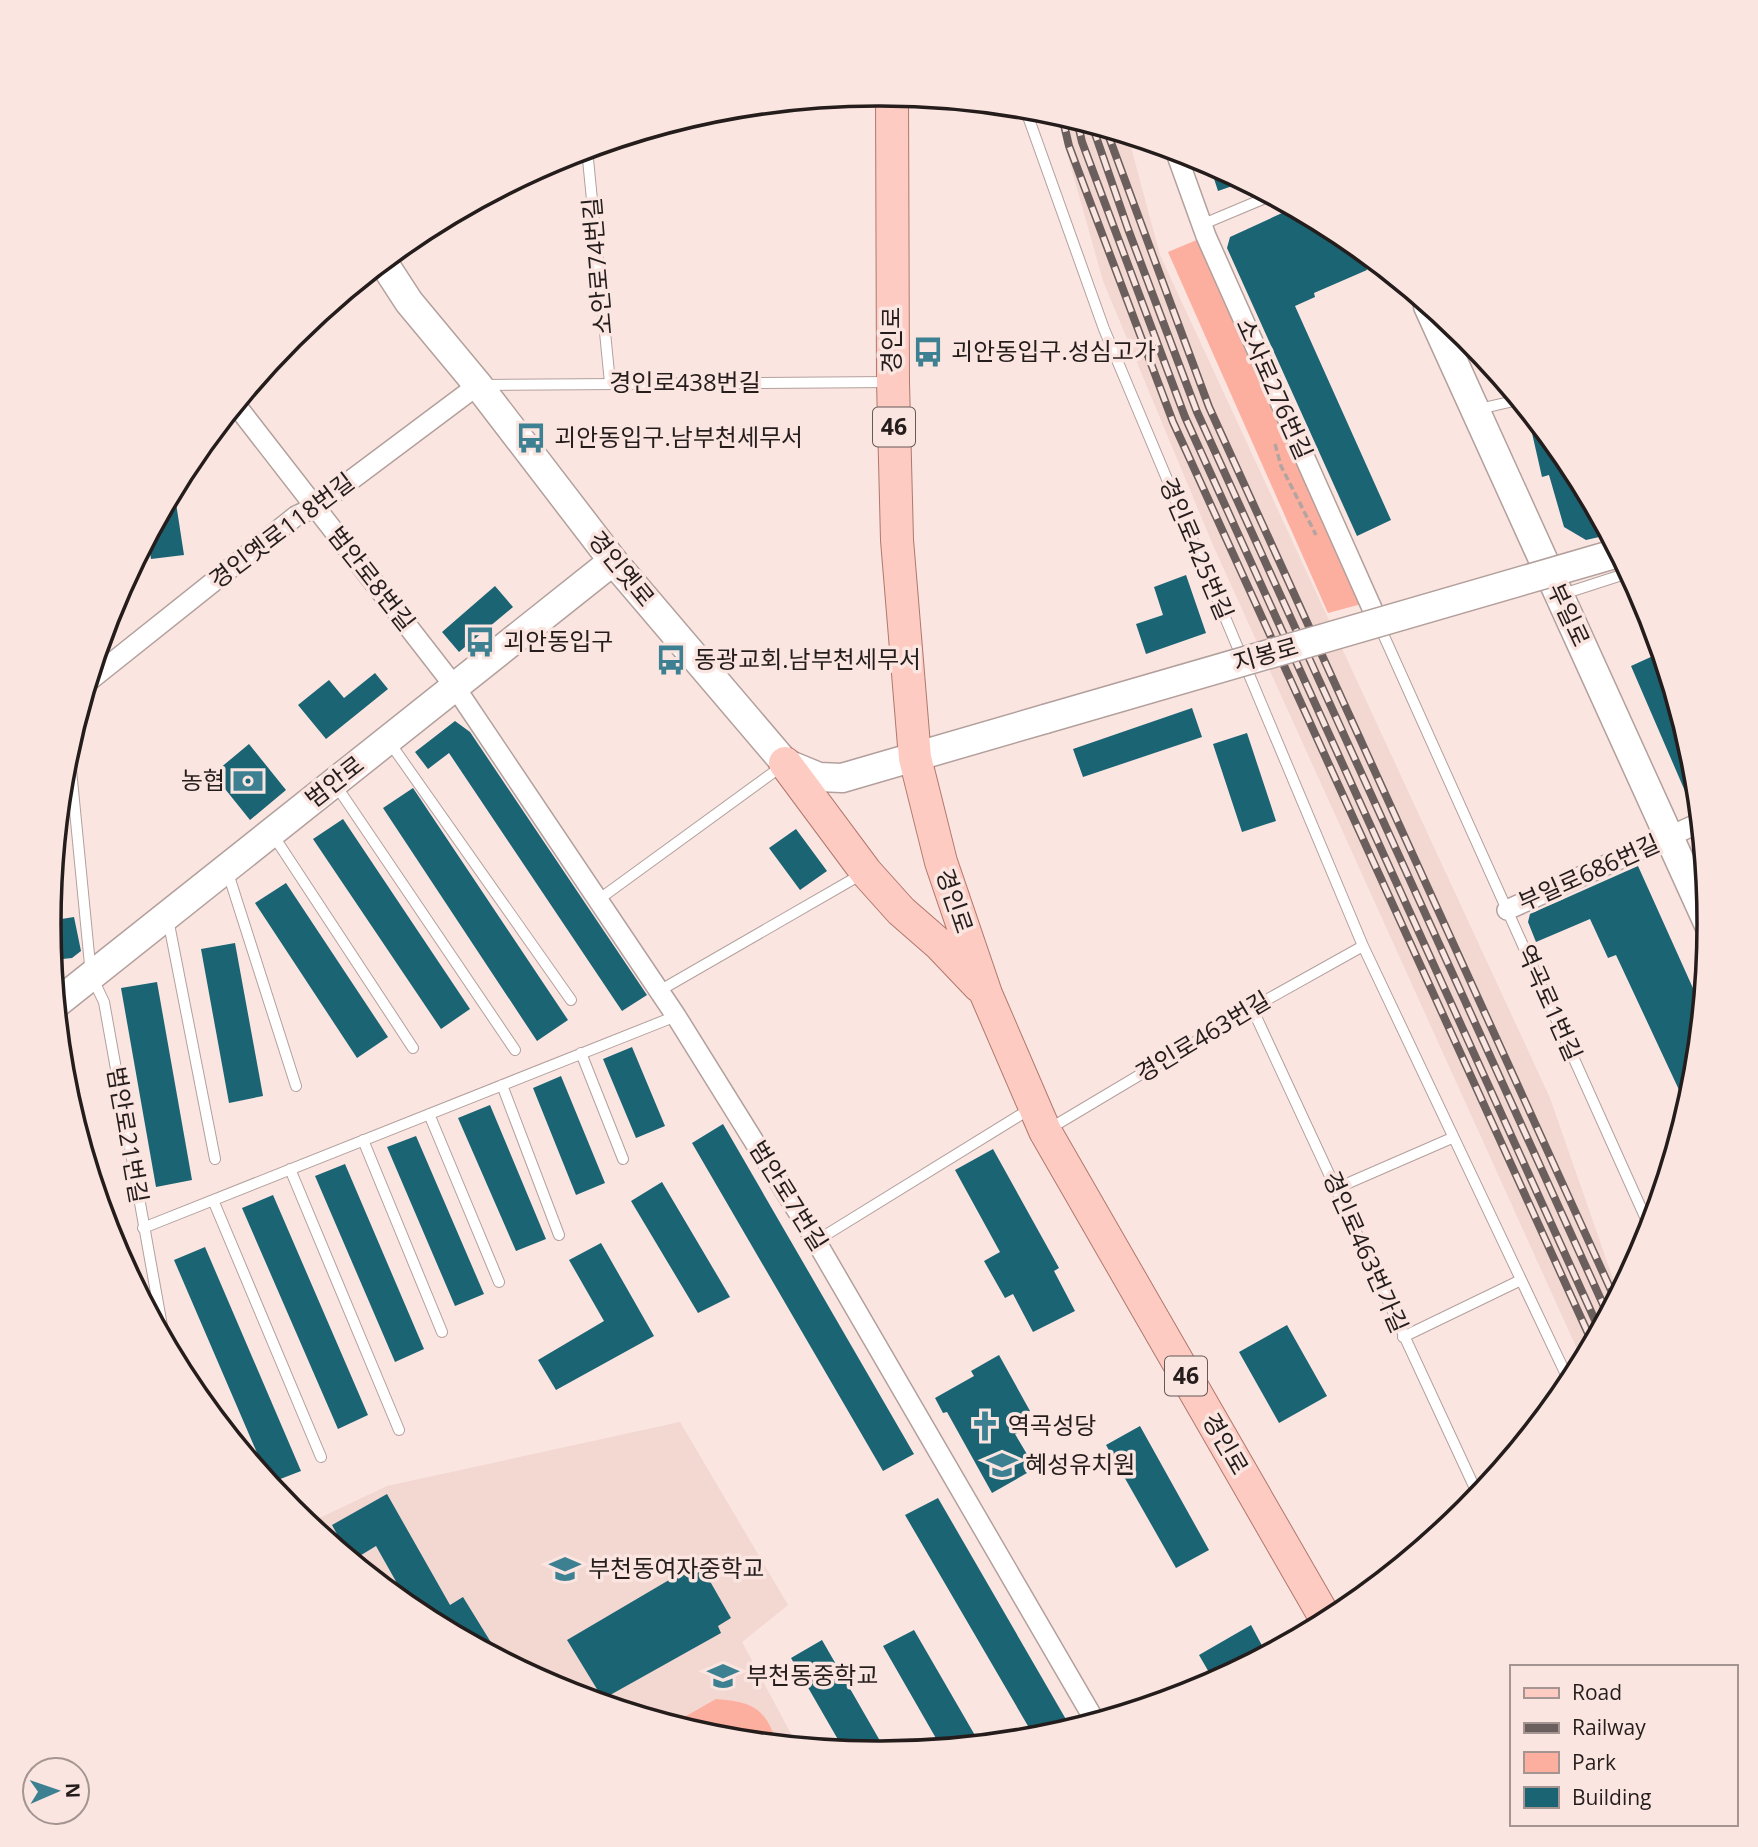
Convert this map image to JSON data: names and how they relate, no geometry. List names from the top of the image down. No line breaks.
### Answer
{"streets":{"main road":["경인로","46"],"street":["소사로276번길","경인옛로118번길","경인옛로","범안로8번길","부일로","지봉로","범안로","부일로686번길","범안로7번길"],"lane":["소안로74번길","경인로438번길","경인로425번길","역곡로1번길","경인로463번길","범안로21번길","경인로463번가길"]},"crossings":[["소안로74번길","경인로438번길"],["경인로","경인로438번길"],["경인로","경인옛로"],["경인로","지봉로"],["경인로","경인로463번길"],["경인로438번길","경인옛로118번길"],["경인로438번길","경인옛로"],["소사로276번길","역곡로1번길"],["경인옛로118번길","경인옛로"],["경인옛로118번길","범안로8번길"],["경인로425번길","경인로463번길"],["경인옛로","지봉로"],["경인옛로","범안로"],["범안로8번길","범안로"],["범안로8번길","범안로7번길"],["부일로","부일로686번길"],["범안로","범안로21번길"],["범안로","범안로7번길"],["부일로686번길","역곡로1번길"],["경인로463번길","범안로7번길"],["경인로463번길","경인로463번가길"]],"places":{"bus stop":["괴안동입구.성심고가","괴안동입구.남부천세무서","괴안동입구","동광교회.남부천세무서"],"bank":["농협"],"church":["역곡성당"],"school or university":["혜성유치원","부천동여자중학교","부천동중학교"]},"legend":["Road","Railway","Park","Building"],"north":"right"}
